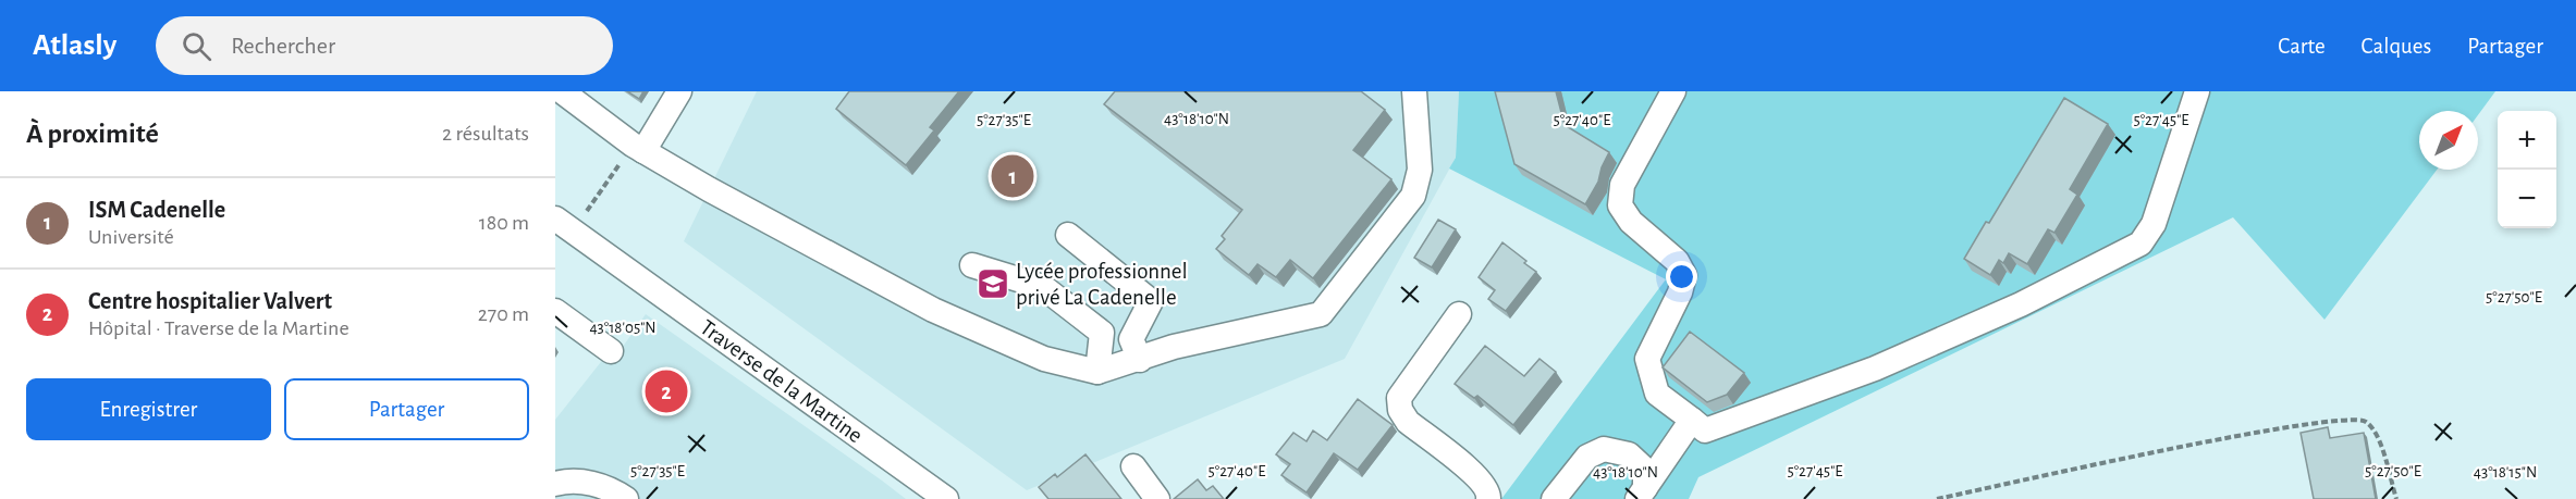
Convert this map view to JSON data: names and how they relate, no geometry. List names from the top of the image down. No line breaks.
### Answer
{"streets":{"street":["Traverse de la Martine"]},"places":{"school or university":["Lycée professionnel privé La Cadenelle"]},"north":"top right","page":{"header":"Atlasly","search":"Rechercher","nav":["Carte","Calques","Partager"],"heading":["À proximité","2 résultats"],"map_buttons":["+","−"],"pins":["1","2"],"list":[{"mark":"1","name":"ISM Cadenelle","note":"Université","value":"180 m"},{"mark":"2","name":"Centre hospitalier Valvert","note":"Hôpital · Traverse de la Martine","value":"270 m"}],"buttons":["Enregistrer","Partager"]},"coordinates":["43°18'10\"N","5°27'40\"E","5°27'35\"E","5°27'45\"E","5°27'50\"E","43°18'05\"N","43°18'15\"N"]}
